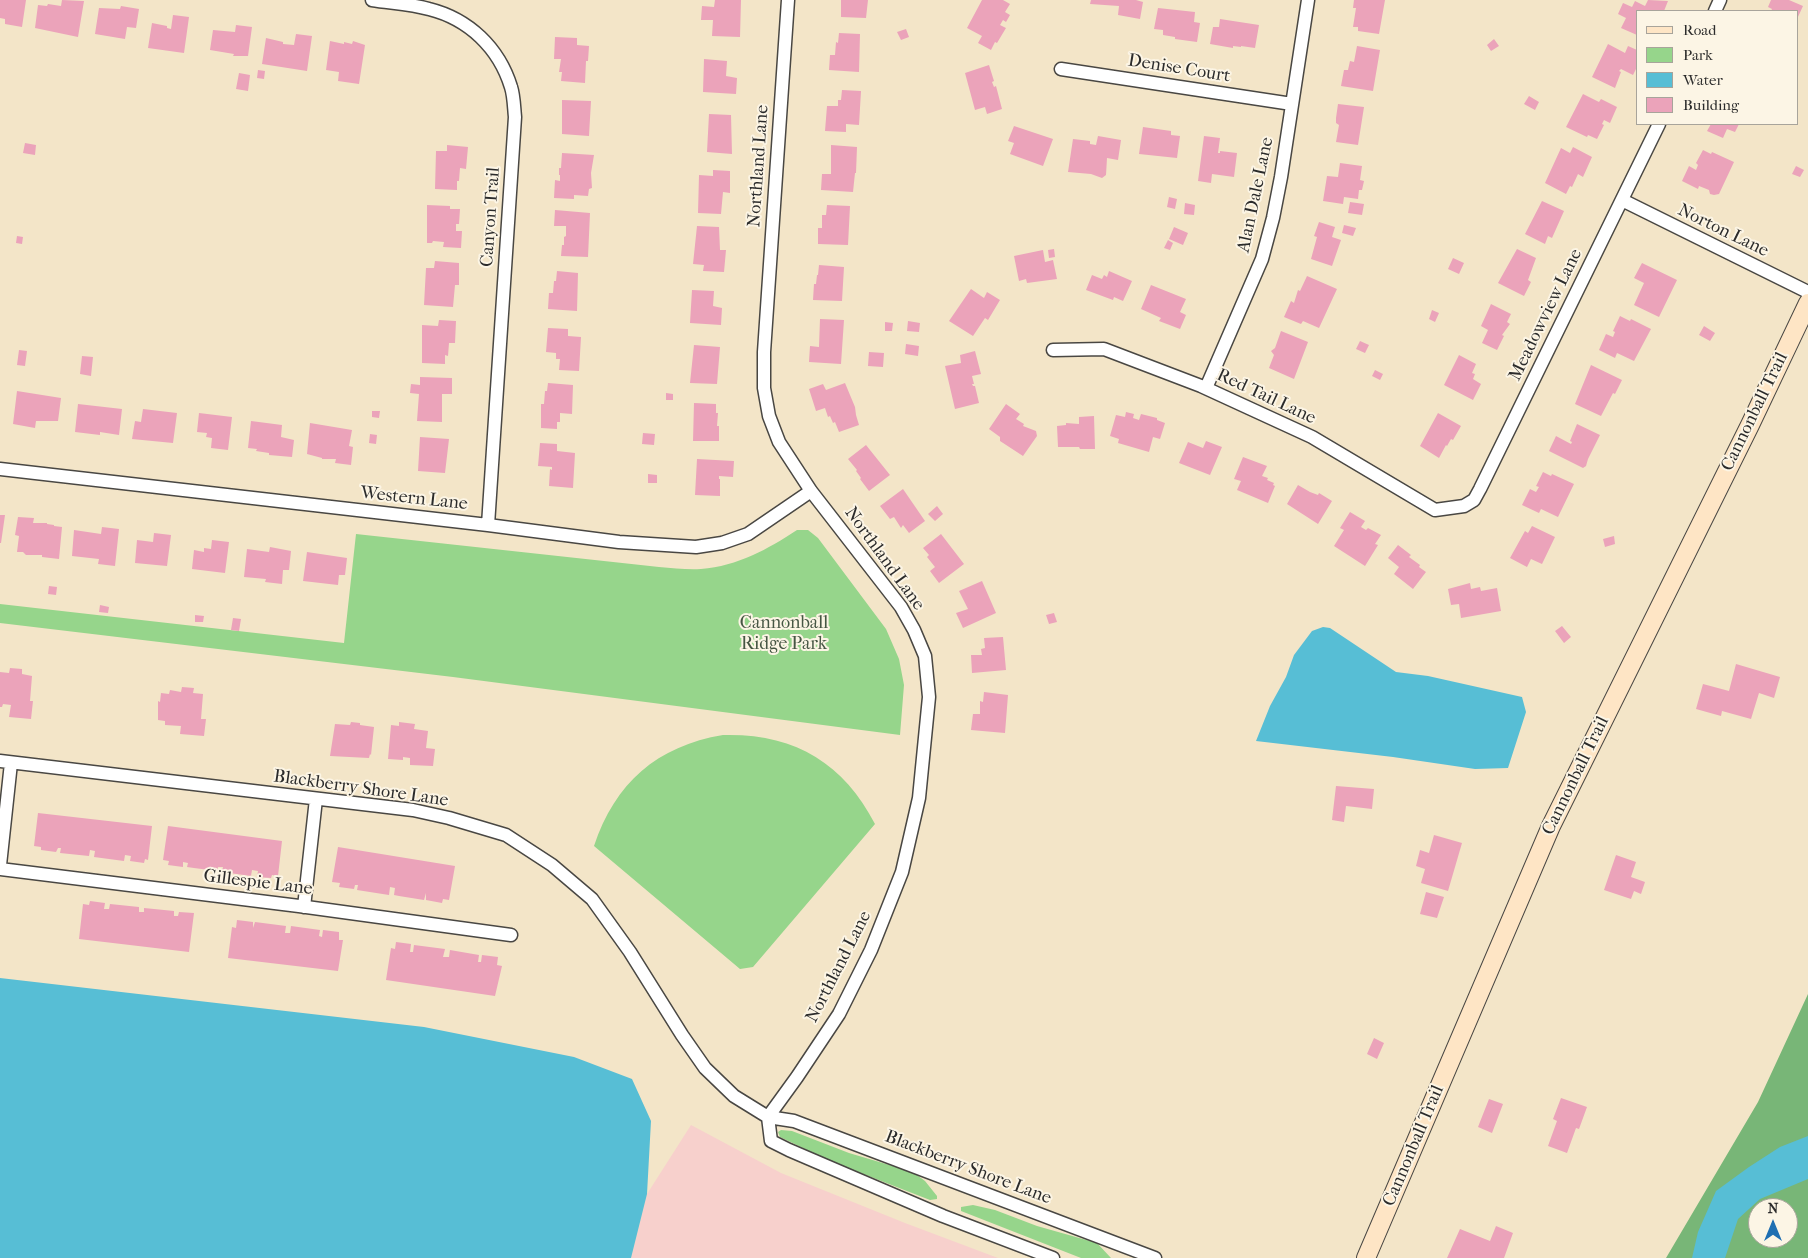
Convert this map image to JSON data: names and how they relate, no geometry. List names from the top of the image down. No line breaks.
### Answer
{"streets":{"main road":["Cannonball Trail"],"street":["Denise Court","Northland Lane","Alan Dale Lane","Canyon Trail","Norton Lane","Meadowview Lane","Red Tail Lane","Western Lane","Blackberry Shore Lane","Gillespie Lane"]},"crossings":[["Denise Court","Alan Dale Lane"],["Northland Lane","Western Lane"],["Northland Lane","Blackberry Shore Lane"],["Alan Dale Lane","Red Tail Lane"],["Canyon Trail","Western Lane"],["Norton Lane","Meadowview Lane"],["Meadowview Lane","Red Tail Lane"]],"parks":["Cannonball Ridge Park"],"legend":["Road","Park","Water","Building"],"north":"top"}
